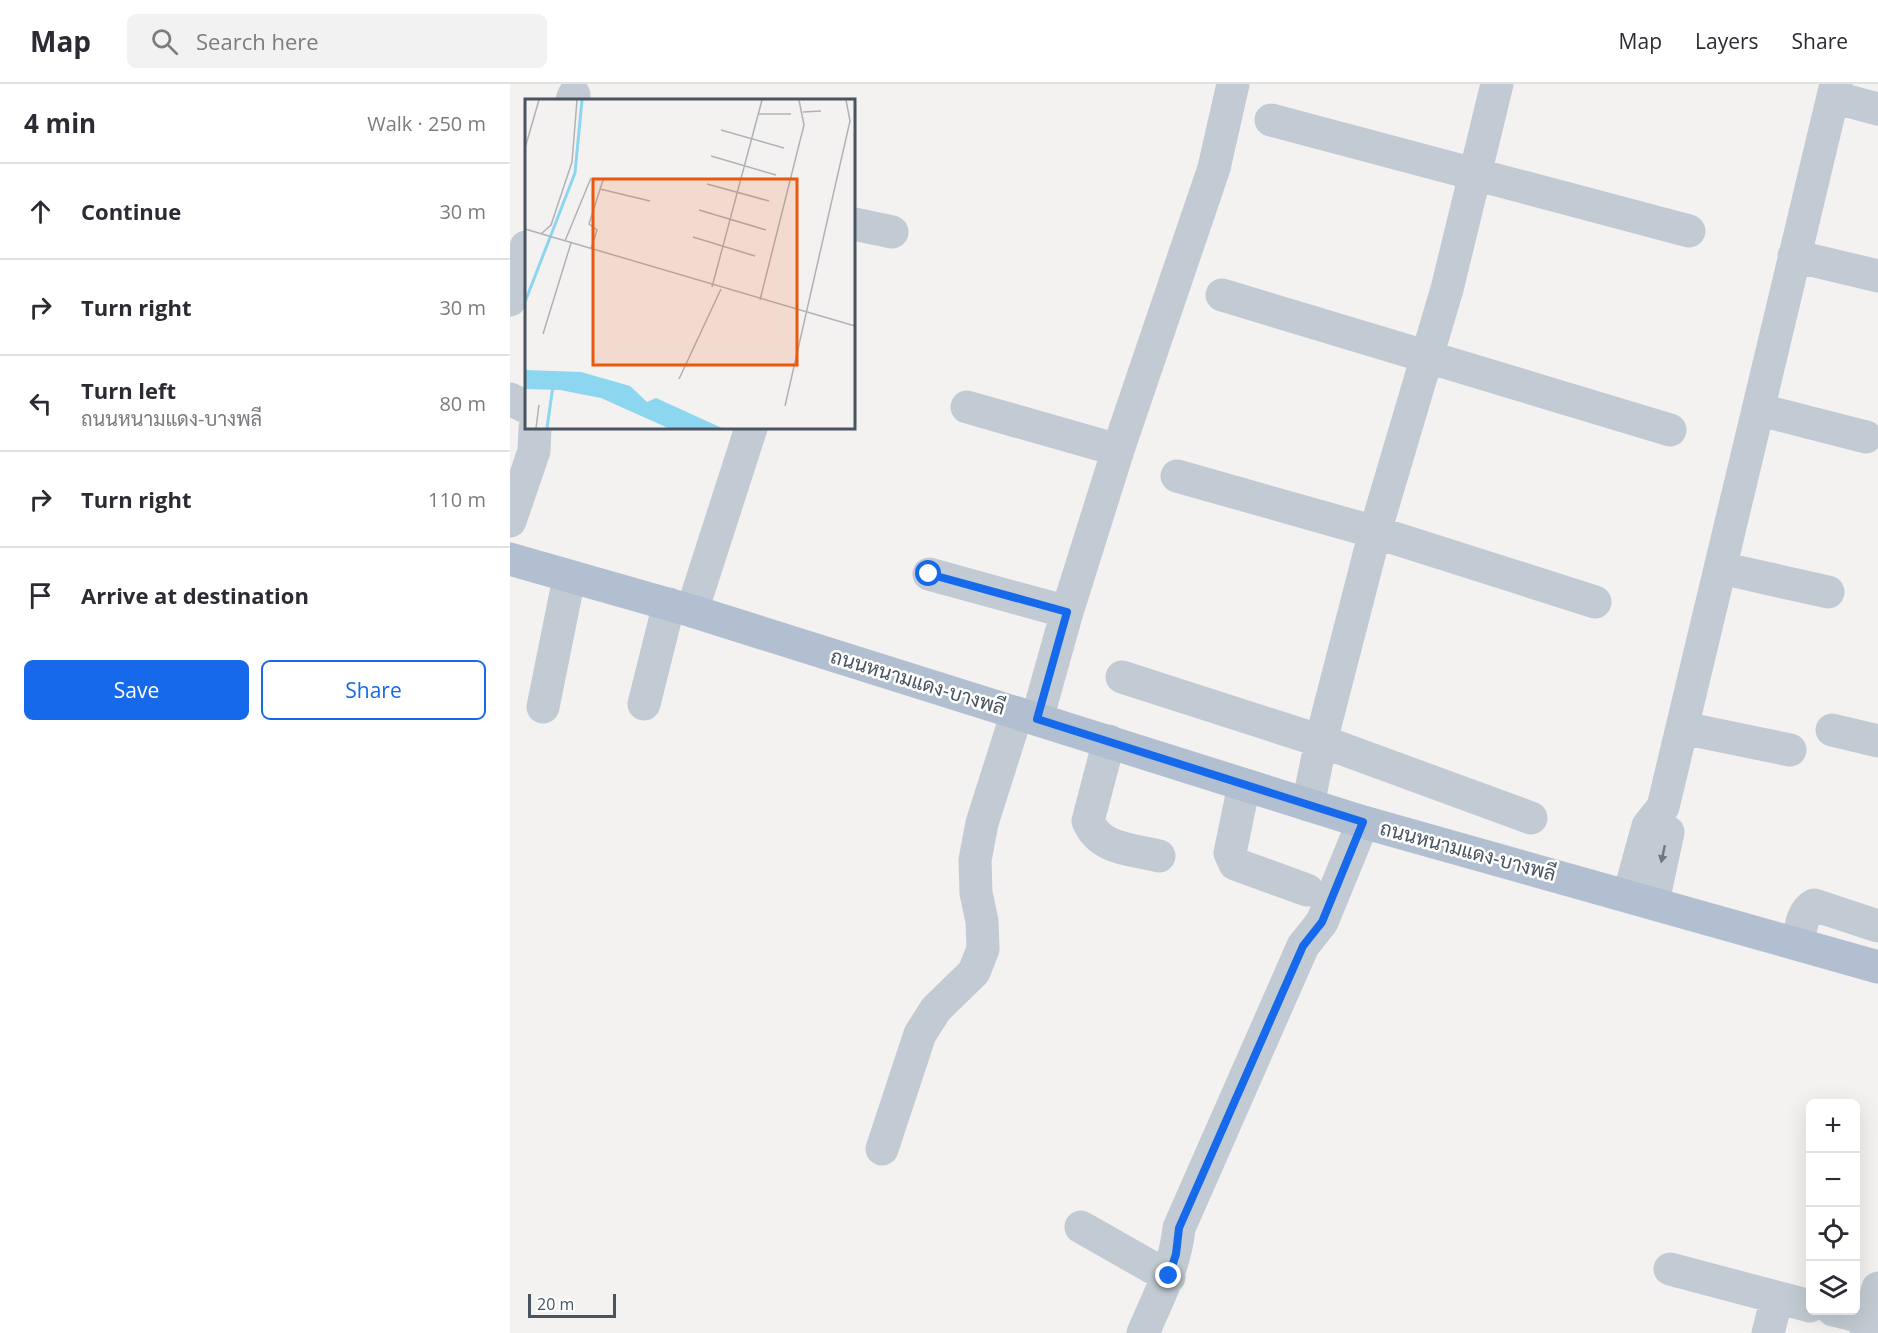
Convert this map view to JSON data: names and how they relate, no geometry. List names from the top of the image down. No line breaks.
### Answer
{"streets":{"main road":["ถนนหนามแดง-บางพลี"]},"scale_bar":"20 m","page":{"header":"Map","search":"Search here","nav":["Map","Layers","Share"],"heading":["4 min","Walk · 250 m"],"list":[["Continue","30 m"],["Turn right","30 m"],["Turn left","ถนนหนามแดง-บางพลี","80 m"],["Turn right","110 m"],"Arrive at destination"],"buttons":["Save","Share"],"map_buttons":["+","−"],"scale":"20 m"}}
